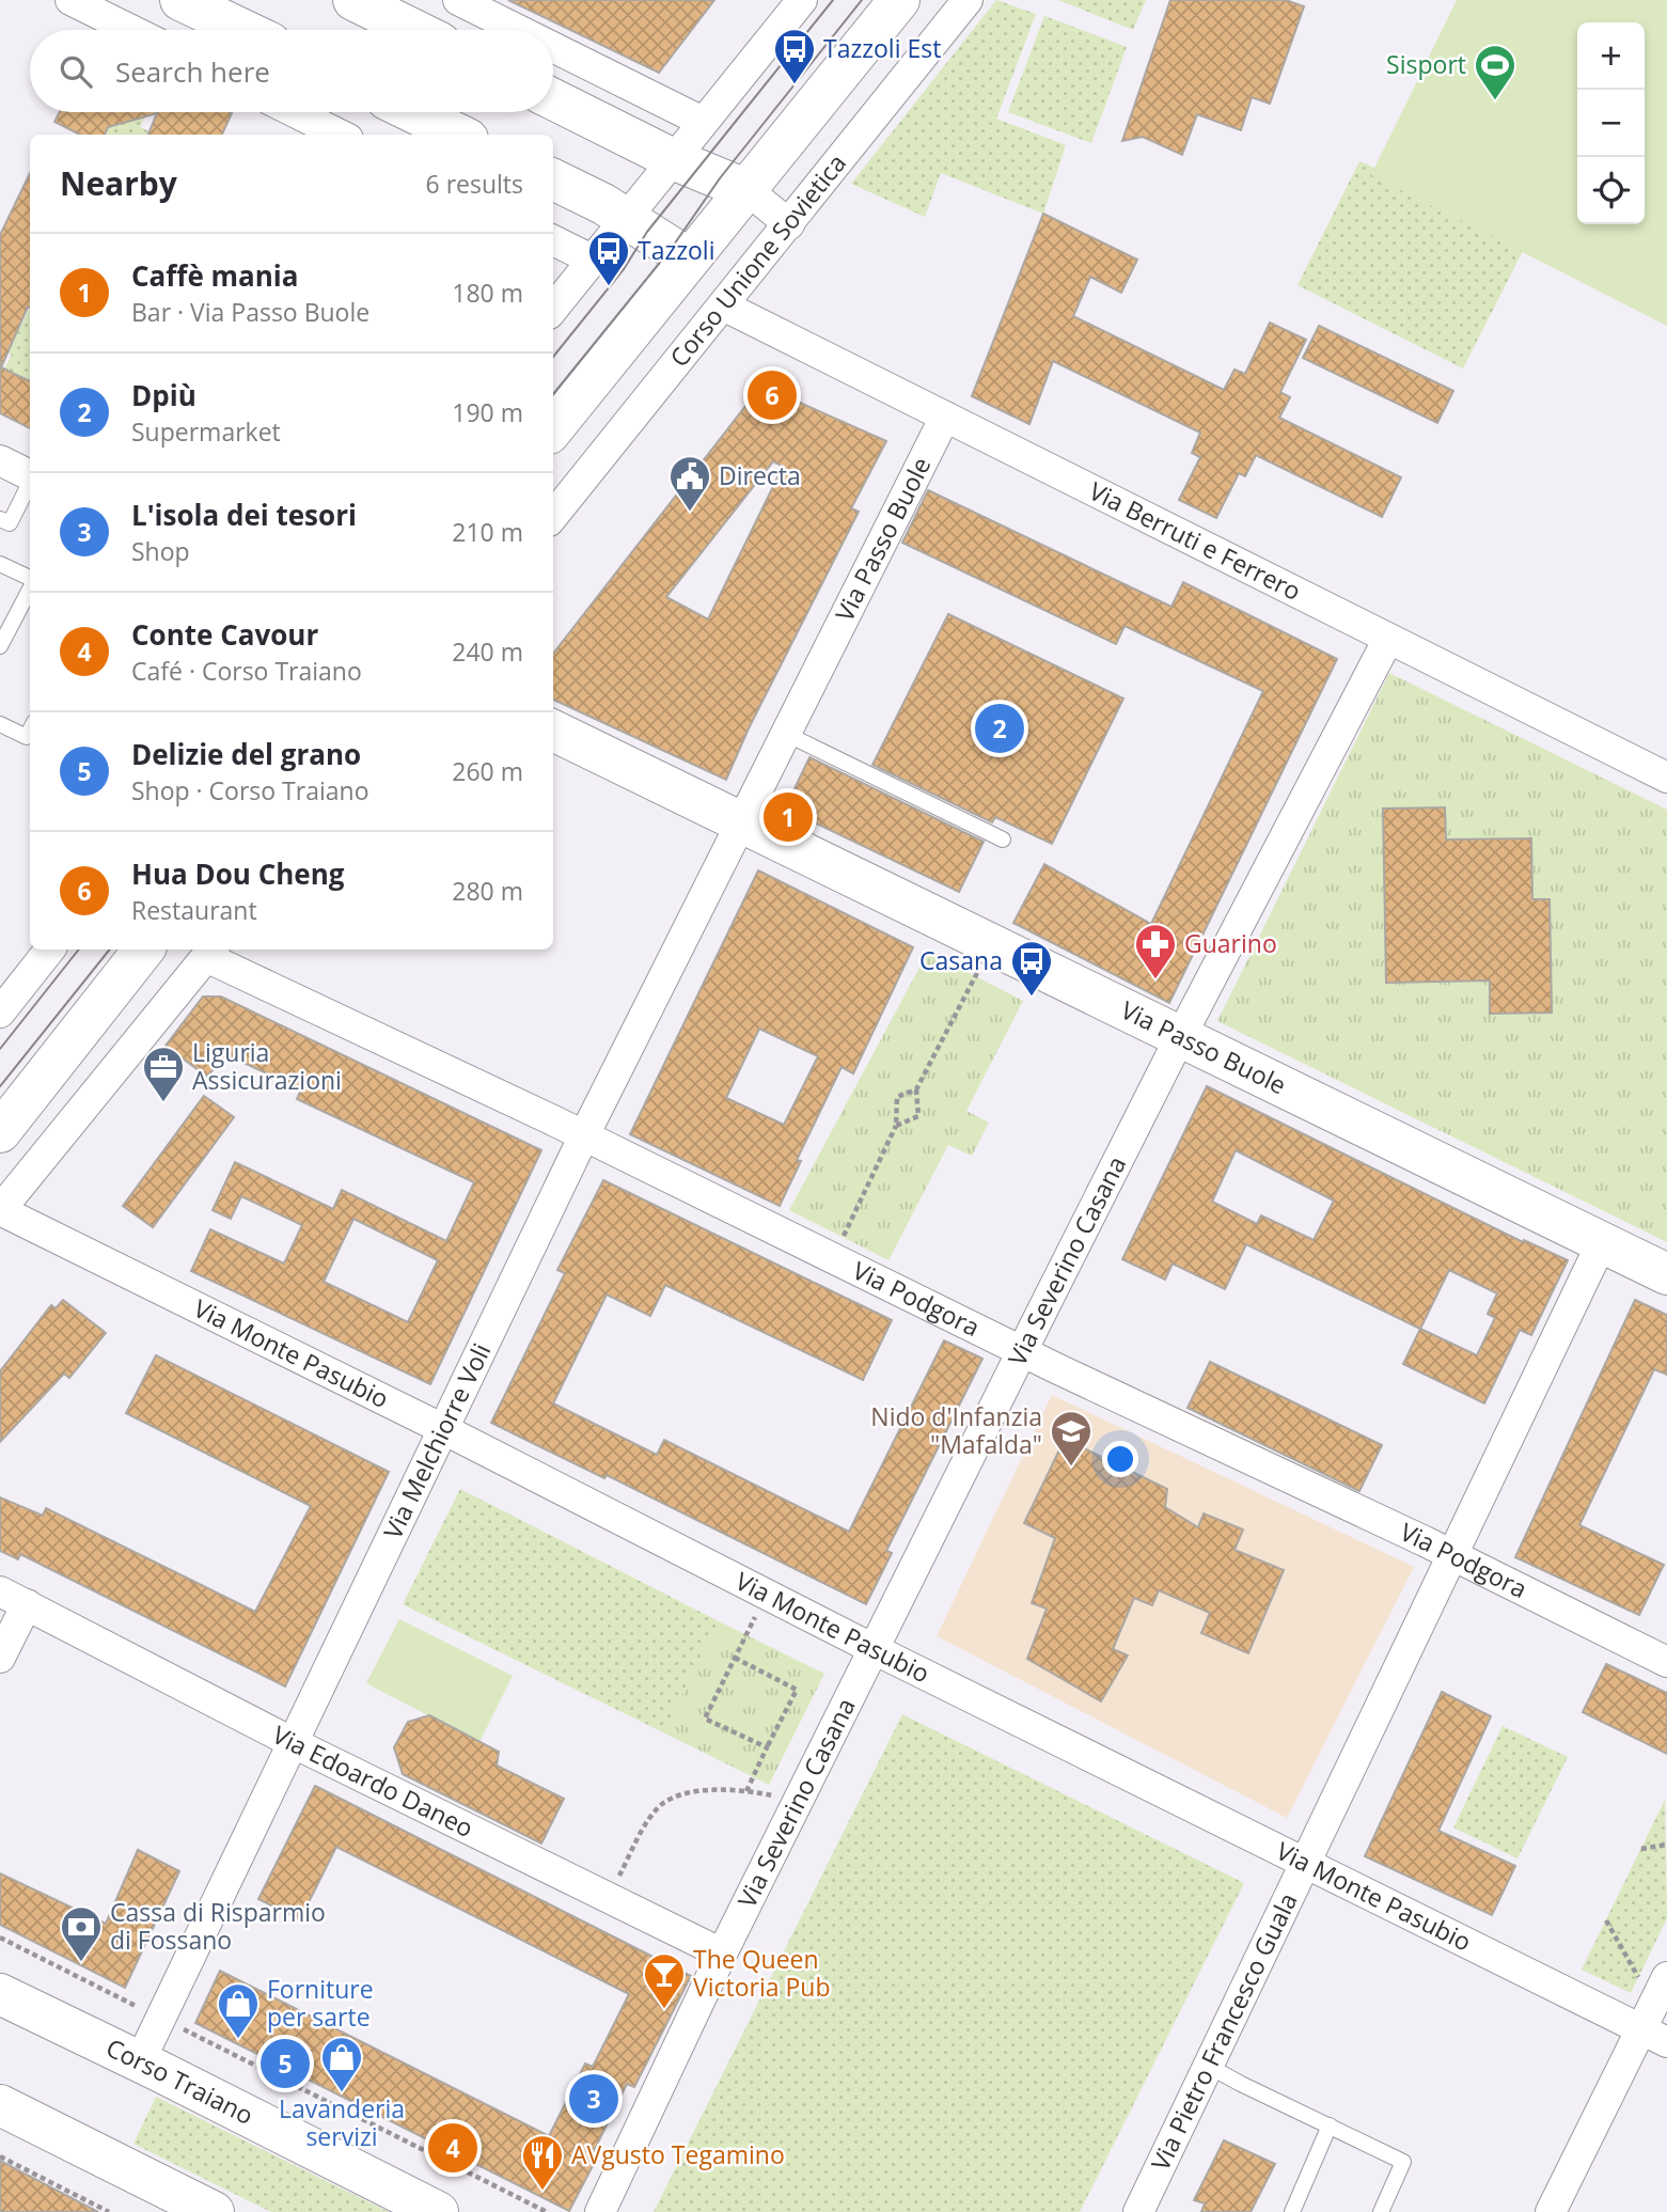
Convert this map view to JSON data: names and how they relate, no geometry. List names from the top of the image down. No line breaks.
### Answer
{"streets":{"street":["Corso Unione Sovietica","Via Passo Buole","Via Berruti e Ferrero","Via Severino Casana","Via Podgora","Via Monte Pasubio","Via Melchiorre Voli","Via Edoardo Daneo","Via Pietro Francesco Guala","Corso Traiano"]},"crossings":[["Corso Unione Sovietica","Via Berruti e Ferrero"],["Via Passo Buole","Via Berruti e Ferrero"],["Via Passo Buole","Via Severino Casana"],["Via Passo Buole","Via Melchiorre Voli"],["Via Passo Buole","Via Pietro Francesco Guala"],["Via Berruti e Ferrero","Via Severino Casana"],["Via Severino Casana","Via Podgora"],["Via Severino Casana","Via Monte Pasubio"],["Via Severino Casana","Via Edoardo Daneo"],["Via Podgora","Via Melchiorre Voli"],["Via Podgora","Via Pietro Francesco Guala"],["Via Monte Pasubio","Via Melchiorre Voli"],["Via Monte Pasubio","Via Pietro Francesco Guala"],["Via Melchiorre Voli","Via Edoardo Daneo"],["Via Melchiorre Voli","Corso Traiano"]],"places":{"bus stop":["Tazzoli Est","Tazzoli","Casana"],"sports":["Sisport"],"public building":["Directa"],"pharmacy":["Guarino"],"office":["Liguria Assicurazioni"],"school or university":["Nido d'Infanzia \"Mafalda\""],"bank":["Cassa di Risparmio di Fossano"],"bar":["The Queen Victoria Pub"],"shop":["Forniture per sarte","Lavanderia servizi"],"restaurant":["AVgusto Tegamino"]},"page":{"map_buttons":["+","−"],"search":"Search here","heading":["Nearby","6 results"],"list":[{"mark":"1","name":"Caffè mania","note":"Bar · Via Passo Buole","value":"180 m"},{"mark":"2","name":"Dpiù","note":"Supermarket","value":"190 m"},{"mark":"3","name":"L'isola dei tesori","note":"Shop","value":"210 m"},{"mark":"4","name":"Conte Cavour","note":"Café · Corso Traiano","value":"240 m"},{"mark":"5","name":"Delizie del grano","note":"Shop · Corso Traiano","value":"260 m"},{"mark":"6","name":"Hua Dou Cheng","note":"Restaurant","value":"280 m"}],"pins":["6","2","1","5","3","4"]}}
